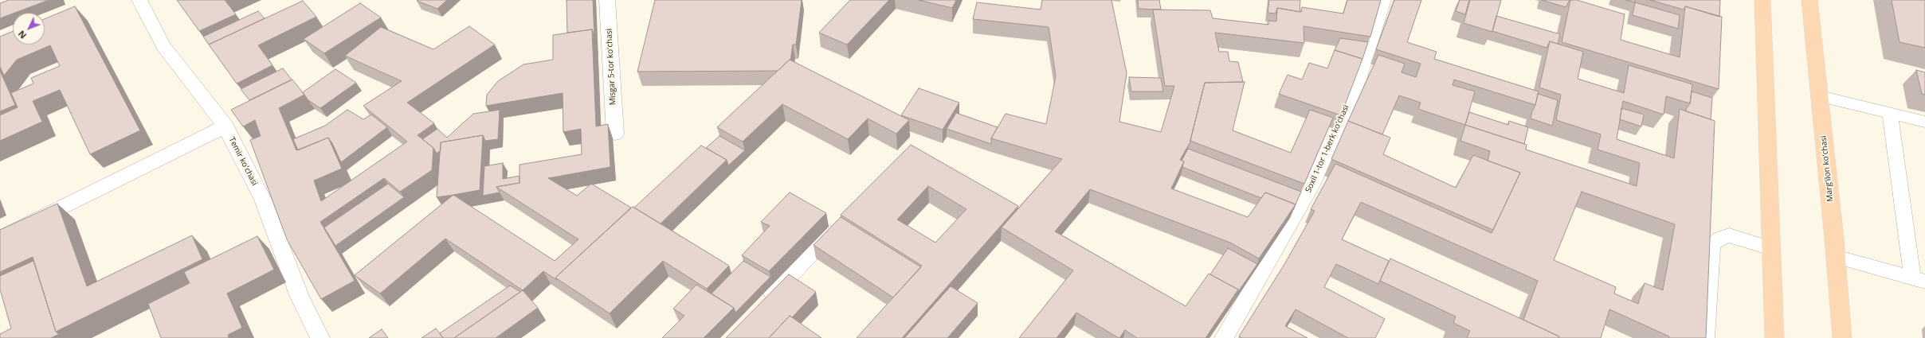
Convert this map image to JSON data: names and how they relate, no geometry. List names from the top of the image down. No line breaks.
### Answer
{"streets":{"main road":["Margʻilon koʻchasi"],"street":["Misgar 5-tor koʻchasi","Soxil 1-tor 1-berk koʻchasi","Temir ko'chasi"]},"north":"bottom left"}
